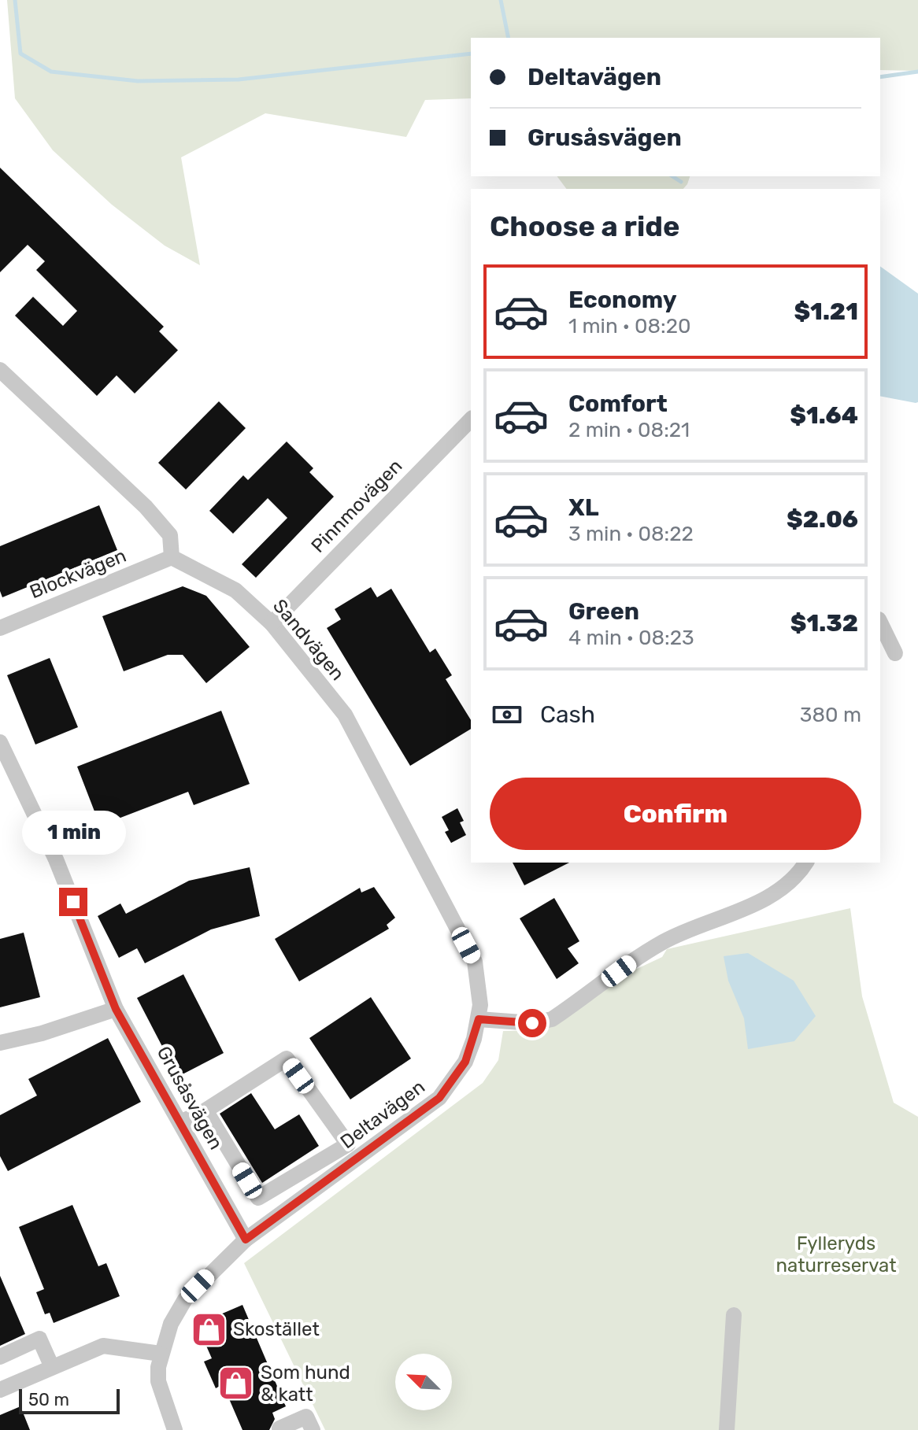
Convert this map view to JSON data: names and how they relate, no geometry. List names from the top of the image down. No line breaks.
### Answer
{"streets":{"street":["Pinnmovägen","Blockvägen","Sandvägen","Grusåsvägen","Deltavägen"]},"crossings":[["Pinnmovägen","Sandvägen"],["Blockvägen","Sandvägen"],["Sandvägen","Deltavägen"],["Grusåsvägen","Deltavägen"]],"parks":["Fylleryds naturreservat"],"places":{"shop":["Skostället","Som hund & katt"]},"scale_bar":"50 m","north":"top left","page":{"banner":["Deltavägen","Grusåsvägen"],"heading":"Choose a ride","list":[{"name":"Economy","note":"1 min · 08:20","value":"$1.21"},{"name":"Comfort","note":"2 min · 08:21","value":"$1.64"},{"name":"XL","note":"3 min · 08:22","value":"$2.06"},{"name":"Green","note":"4 min · 08:23","value":"$1.32"}],"pay":["Cash","380 m"],"buttons":"Confirm","bubble":"1 min","scale":"50 m"}}
